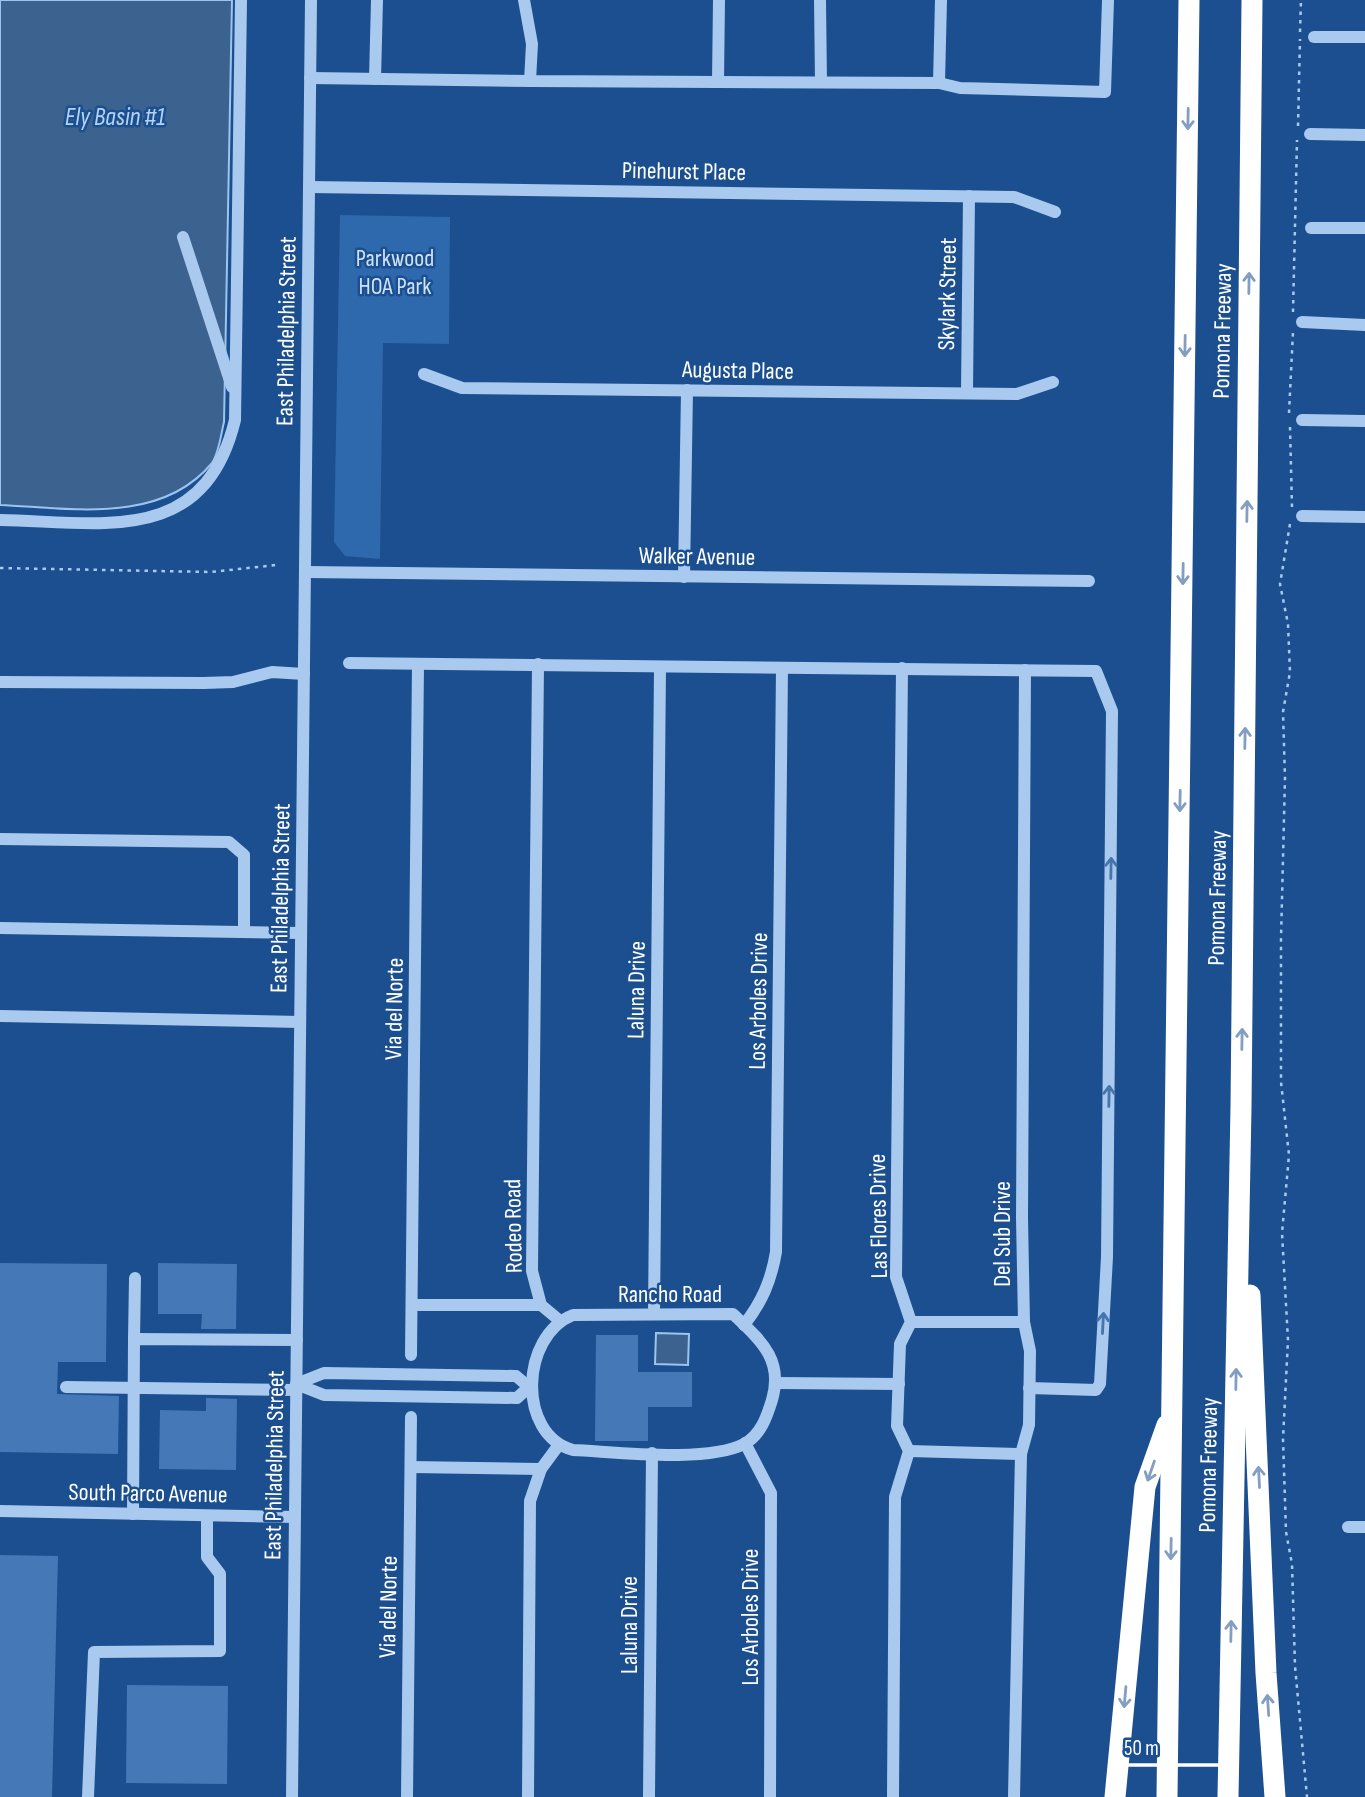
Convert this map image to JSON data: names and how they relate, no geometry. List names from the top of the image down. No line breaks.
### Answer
{"streets":{"highway":["Pomona Freeway"],"street":["Pinehurst Place","Skylark Street","East Philadelphia Street","Augusta Place","Walker Avenue","Laluna Drive","Los Arboles Drive","Via del Norte","Las Flores Drive","Rodeo Road","Del Sub Drive","Rancho Road","South Parco Avenue"]},"crossings":[["Pinehurst Place","Skylark Street"],["Pinehurst Place","East Philadelphia Street"],["Skylark Street","Augusta Place"],["East Philadelphia Street","Walker Avenue"],["East Philadelphia Street","South Parco Avenue"],["Laluna Drive","Los Arboles Drive"],["Laluna Drive","Rodeo Road"],["Laluna Drive","Rancho Road"],["Los Arboles Drive","Rodeo Road"],["Los Arboles Drive","Rancho Road"],["Rodeo Road","Rancho Road"]],"water":["Ely Basin #1"],"parks":["Parkwood HOA Park"],"scale_bar":"50 m"}
